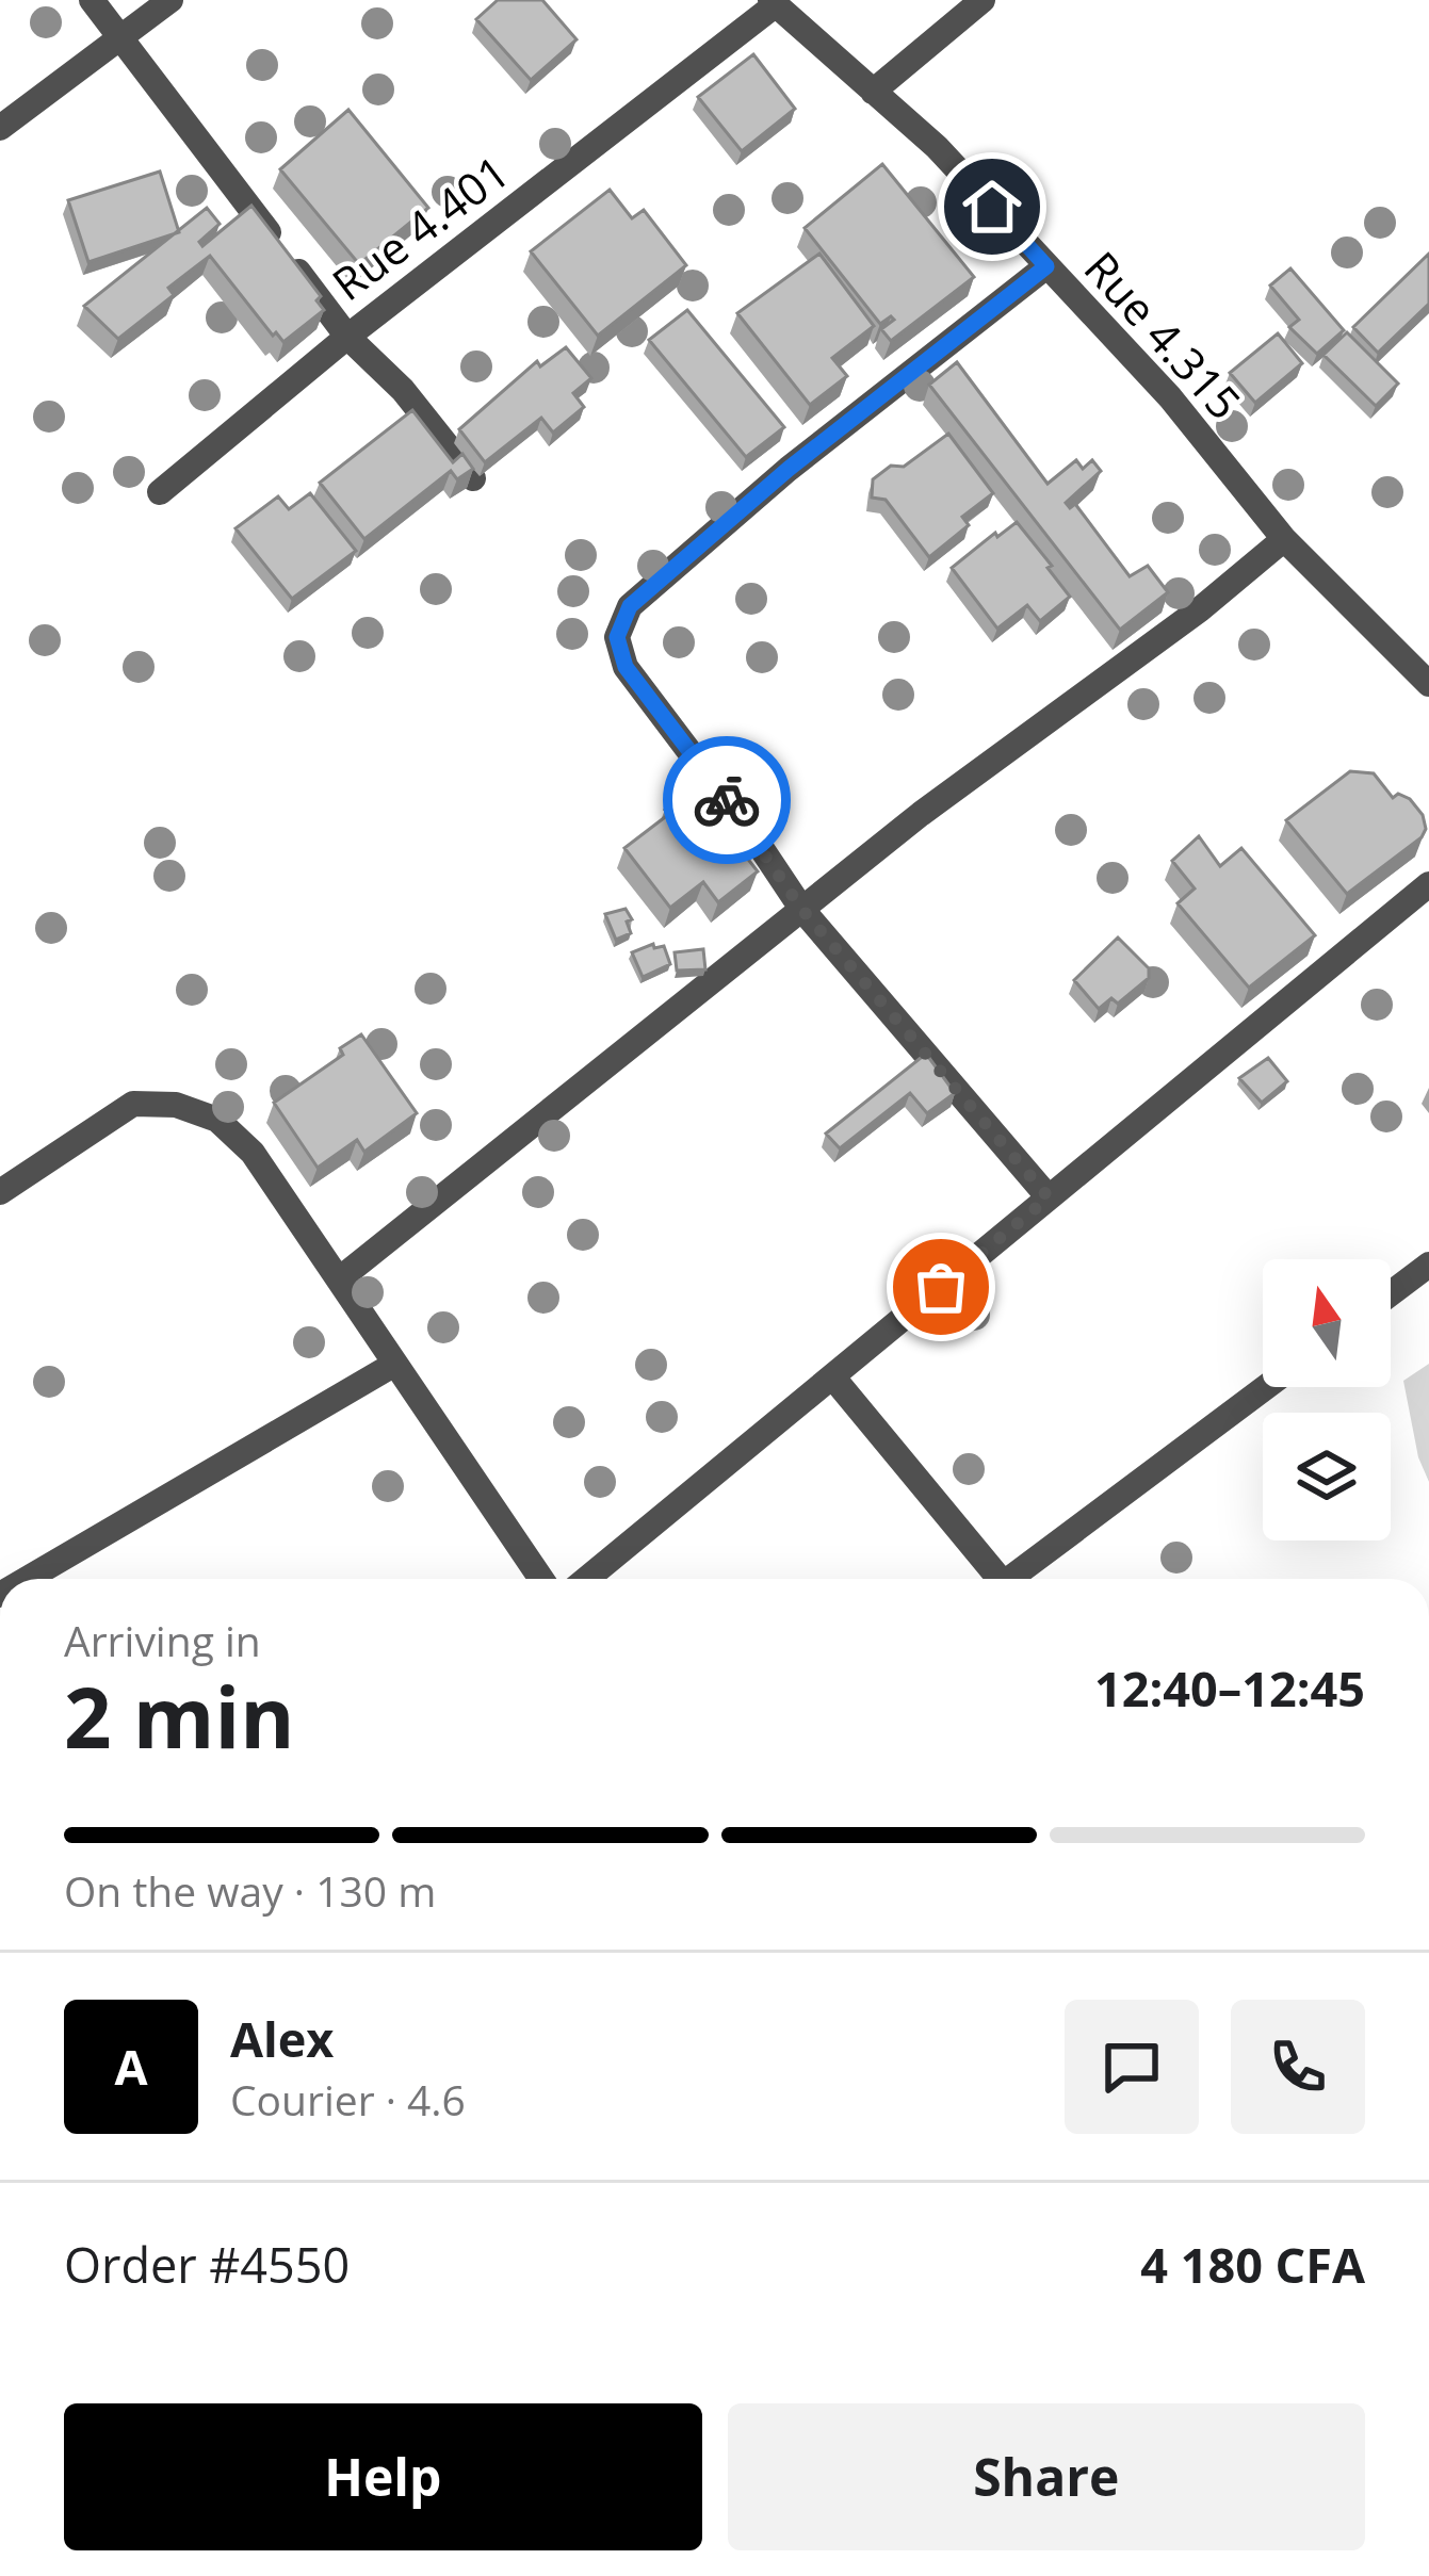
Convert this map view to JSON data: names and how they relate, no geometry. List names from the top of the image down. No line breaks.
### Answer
{"streets":{"street":["Rue 4.401","Rue 4.315"]},"crossings":[["Rue 4.401","Rue 4.315"]],"north":"top","page":{"heading":["2 min","Arriving in","12:40–12:45"],"panel":["Alex","Courier · 4.6","Order #4550","4 180 CFA"],"bar":"On the way · 130 m","round":"A","buttons":["Help","Share"]}}
